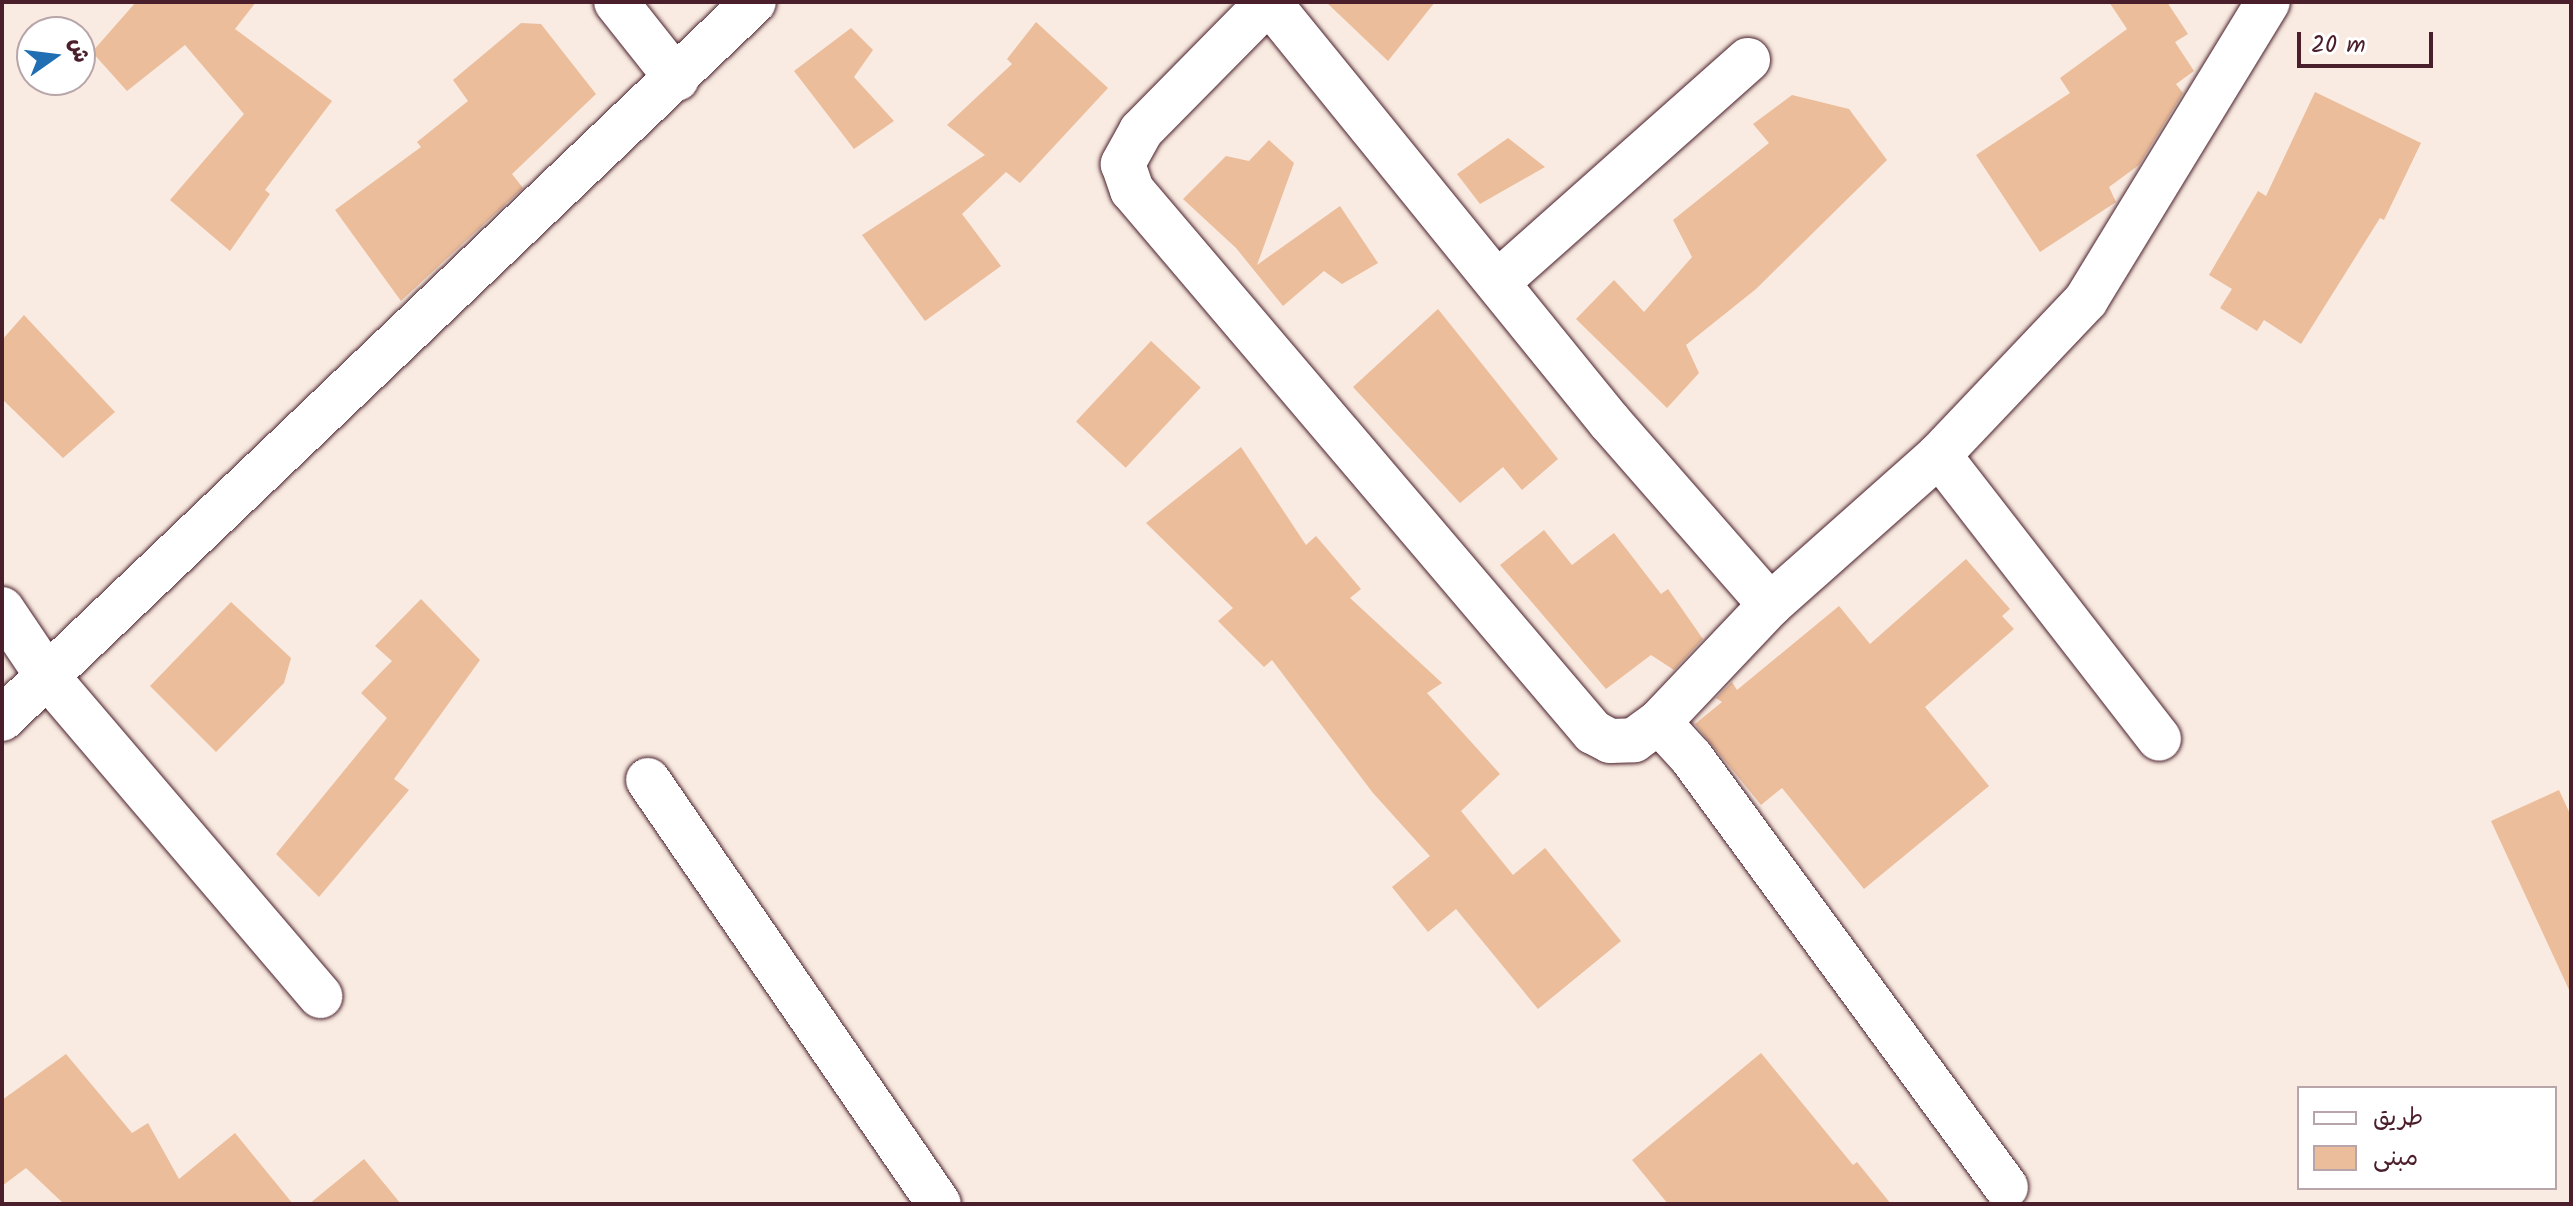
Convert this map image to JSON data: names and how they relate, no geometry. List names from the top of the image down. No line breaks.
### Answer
{"legend":["طريق","مبنى"],"scale_bar":"20 m","north":"right"}
